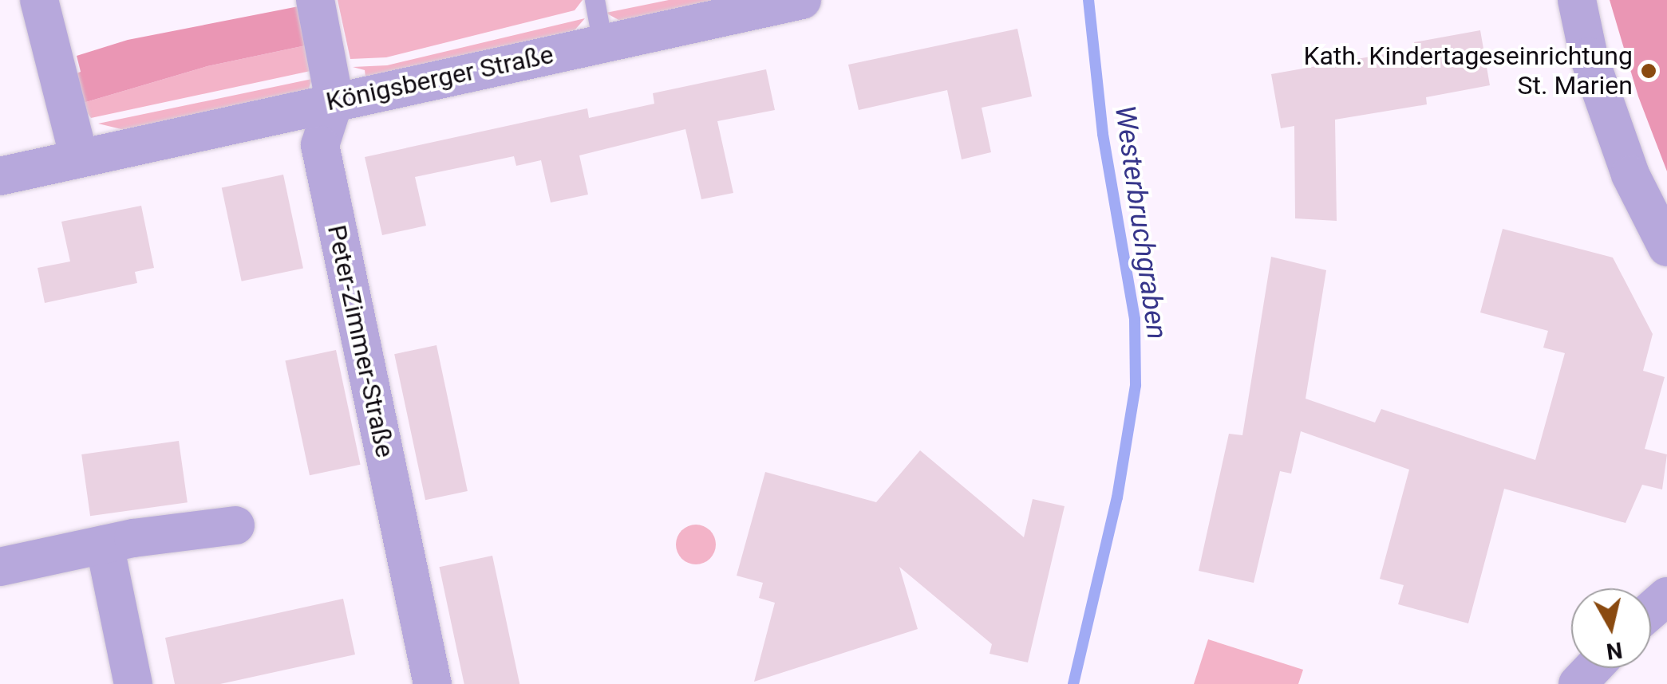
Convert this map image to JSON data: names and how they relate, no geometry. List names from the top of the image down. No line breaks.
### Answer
{"streets":{"street":["Königsberger Straße","Peter-Zimmer-Straße"]},"crossings":[["Königsberger Straße","Peter-Zimmer-Straße"]],"water":["Westerbruchgraben"],"places":["Kath. Kindertageseinrichtung St. Marien"],"north":"bottom"}
